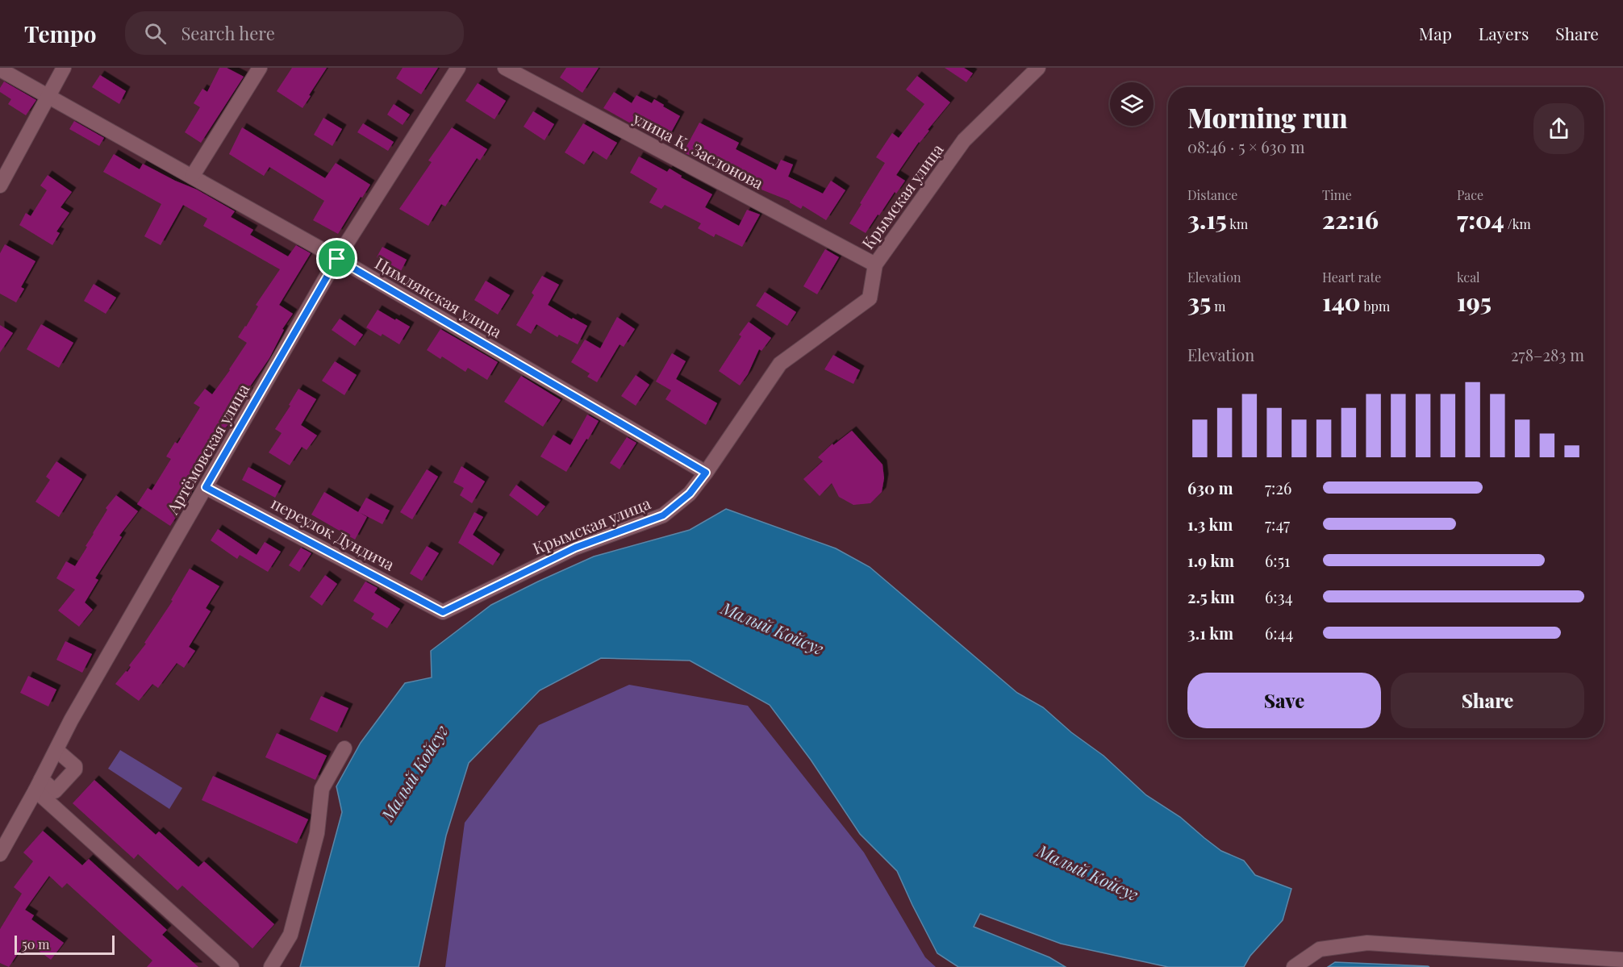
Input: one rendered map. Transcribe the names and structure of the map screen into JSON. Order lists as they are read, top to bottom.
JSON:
{
  "streets": {
    "street": [
      "улица К. Заслонова",
      "Крымская улица",
      "Цимлянская улица",
      "Артёмовская улица",
      "переулок Дундича"
    ]
  },
  "crossings": [
    ["улица К. Заслонова", "Крымская улица"],
    ["Крымская улица", "Цимлянская улица"],
    ["Крымская улица", "переулок Дундича"],
    ["Цимлянская улица", "Артёмовская улица"],
    ["Артёмовская улица", "переулок Дундича"]
  ],
  "water": ["Малый Койсуг"],
  "scale_bar": "50 m",
  "page": {
    "header": "Tempo",
    "search": "Search here",
    "nav": ["Map", "Layers", "Share"],
    "heading": ["Morning run", "08:46 · 5 × 630 m"],
    "stats": [
      ["Distance", "3.15 km"],
      ["Time", "22:16"],
      ["Pace", "7:04 /km"],
      ["Elevation", "35 m"],
      ["Heart rate", "140 bpm"],
      ["kcal", "195"]
    ],
    "chart": ["Elevation", "278–283 m"],
    "list": [
      {
        "name": "630 m",
        "note": "7:26"
      },
      {
        "name": "1.3 km",
        "note": "7:47"
      },
      {
        "name": "1.9 km",
        "note": "6:51"
      },
      {
        "name": "2.5 km",
        "note": "6:34"
      },
      {
        "name": "3.1 km",
        "note": "6:44"
      }
    ],
    "buttons": ["Save", "Share"],
    "scale": "50 m"
  }
}
